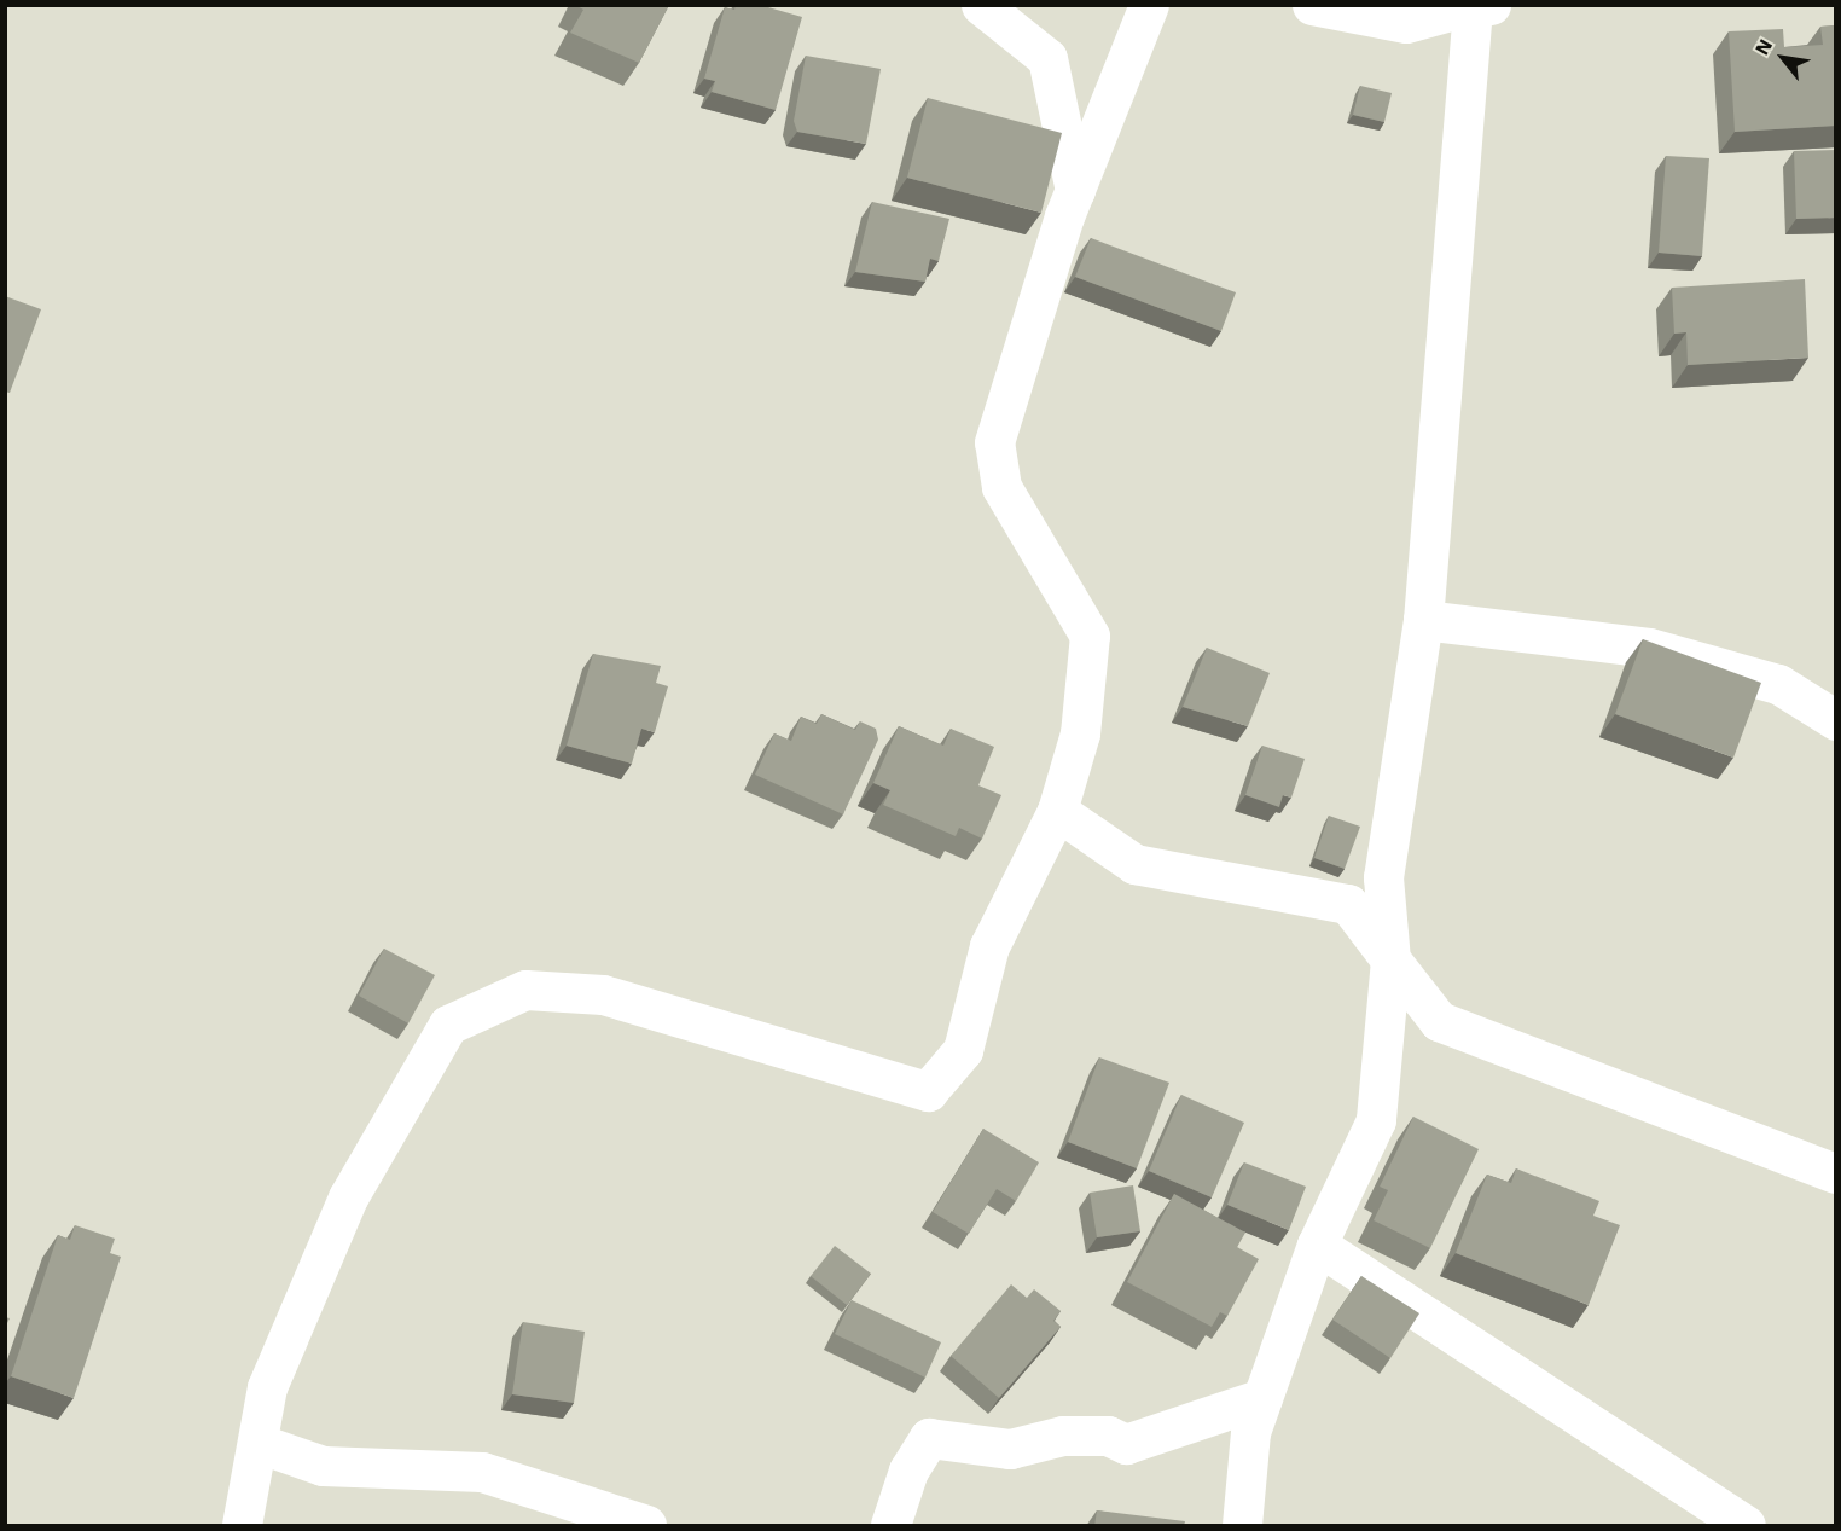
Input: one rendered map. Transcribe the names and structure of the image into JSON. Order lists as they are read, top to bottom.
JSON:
{
  "north": "top left"
}
